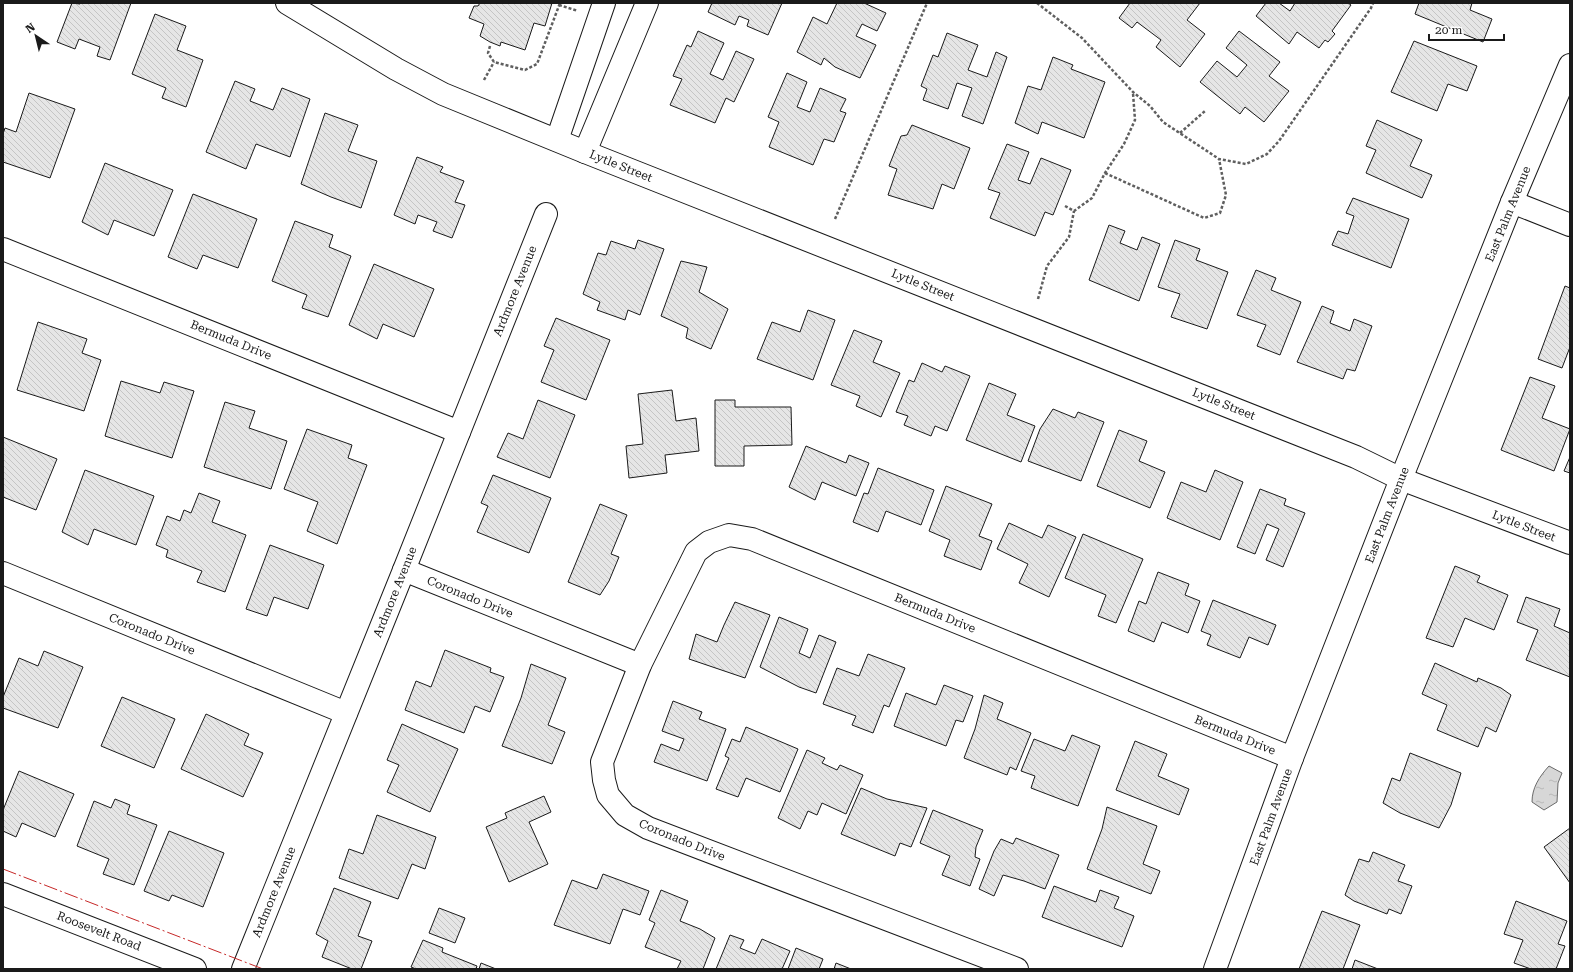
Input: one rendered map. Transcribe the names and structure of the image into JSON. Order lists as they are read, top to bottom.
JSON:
{
  "streets": {
    "street": [
      "Lytle Street",
      "East Palm Avenue",
      "Ardmore Avenue",
      "Bermuda Drive",
      "Coronado Drive",
      "Roosevelt Road"
    ]
  },
  "crossings": [
    ["Lytle Street", "East Palm Avenue"],
    ["East Palm Avenue", "Bermuda Drive"],
    ["Ardmore Avenue", "Bermuda Drive"],
    ["Ardmore Avenue", "Coronado Drive"],
    ["Bermuda Drive", "Coronado Drive"]
  ],
  "scale_bar": "20 m",
  "north": "top left"
}
